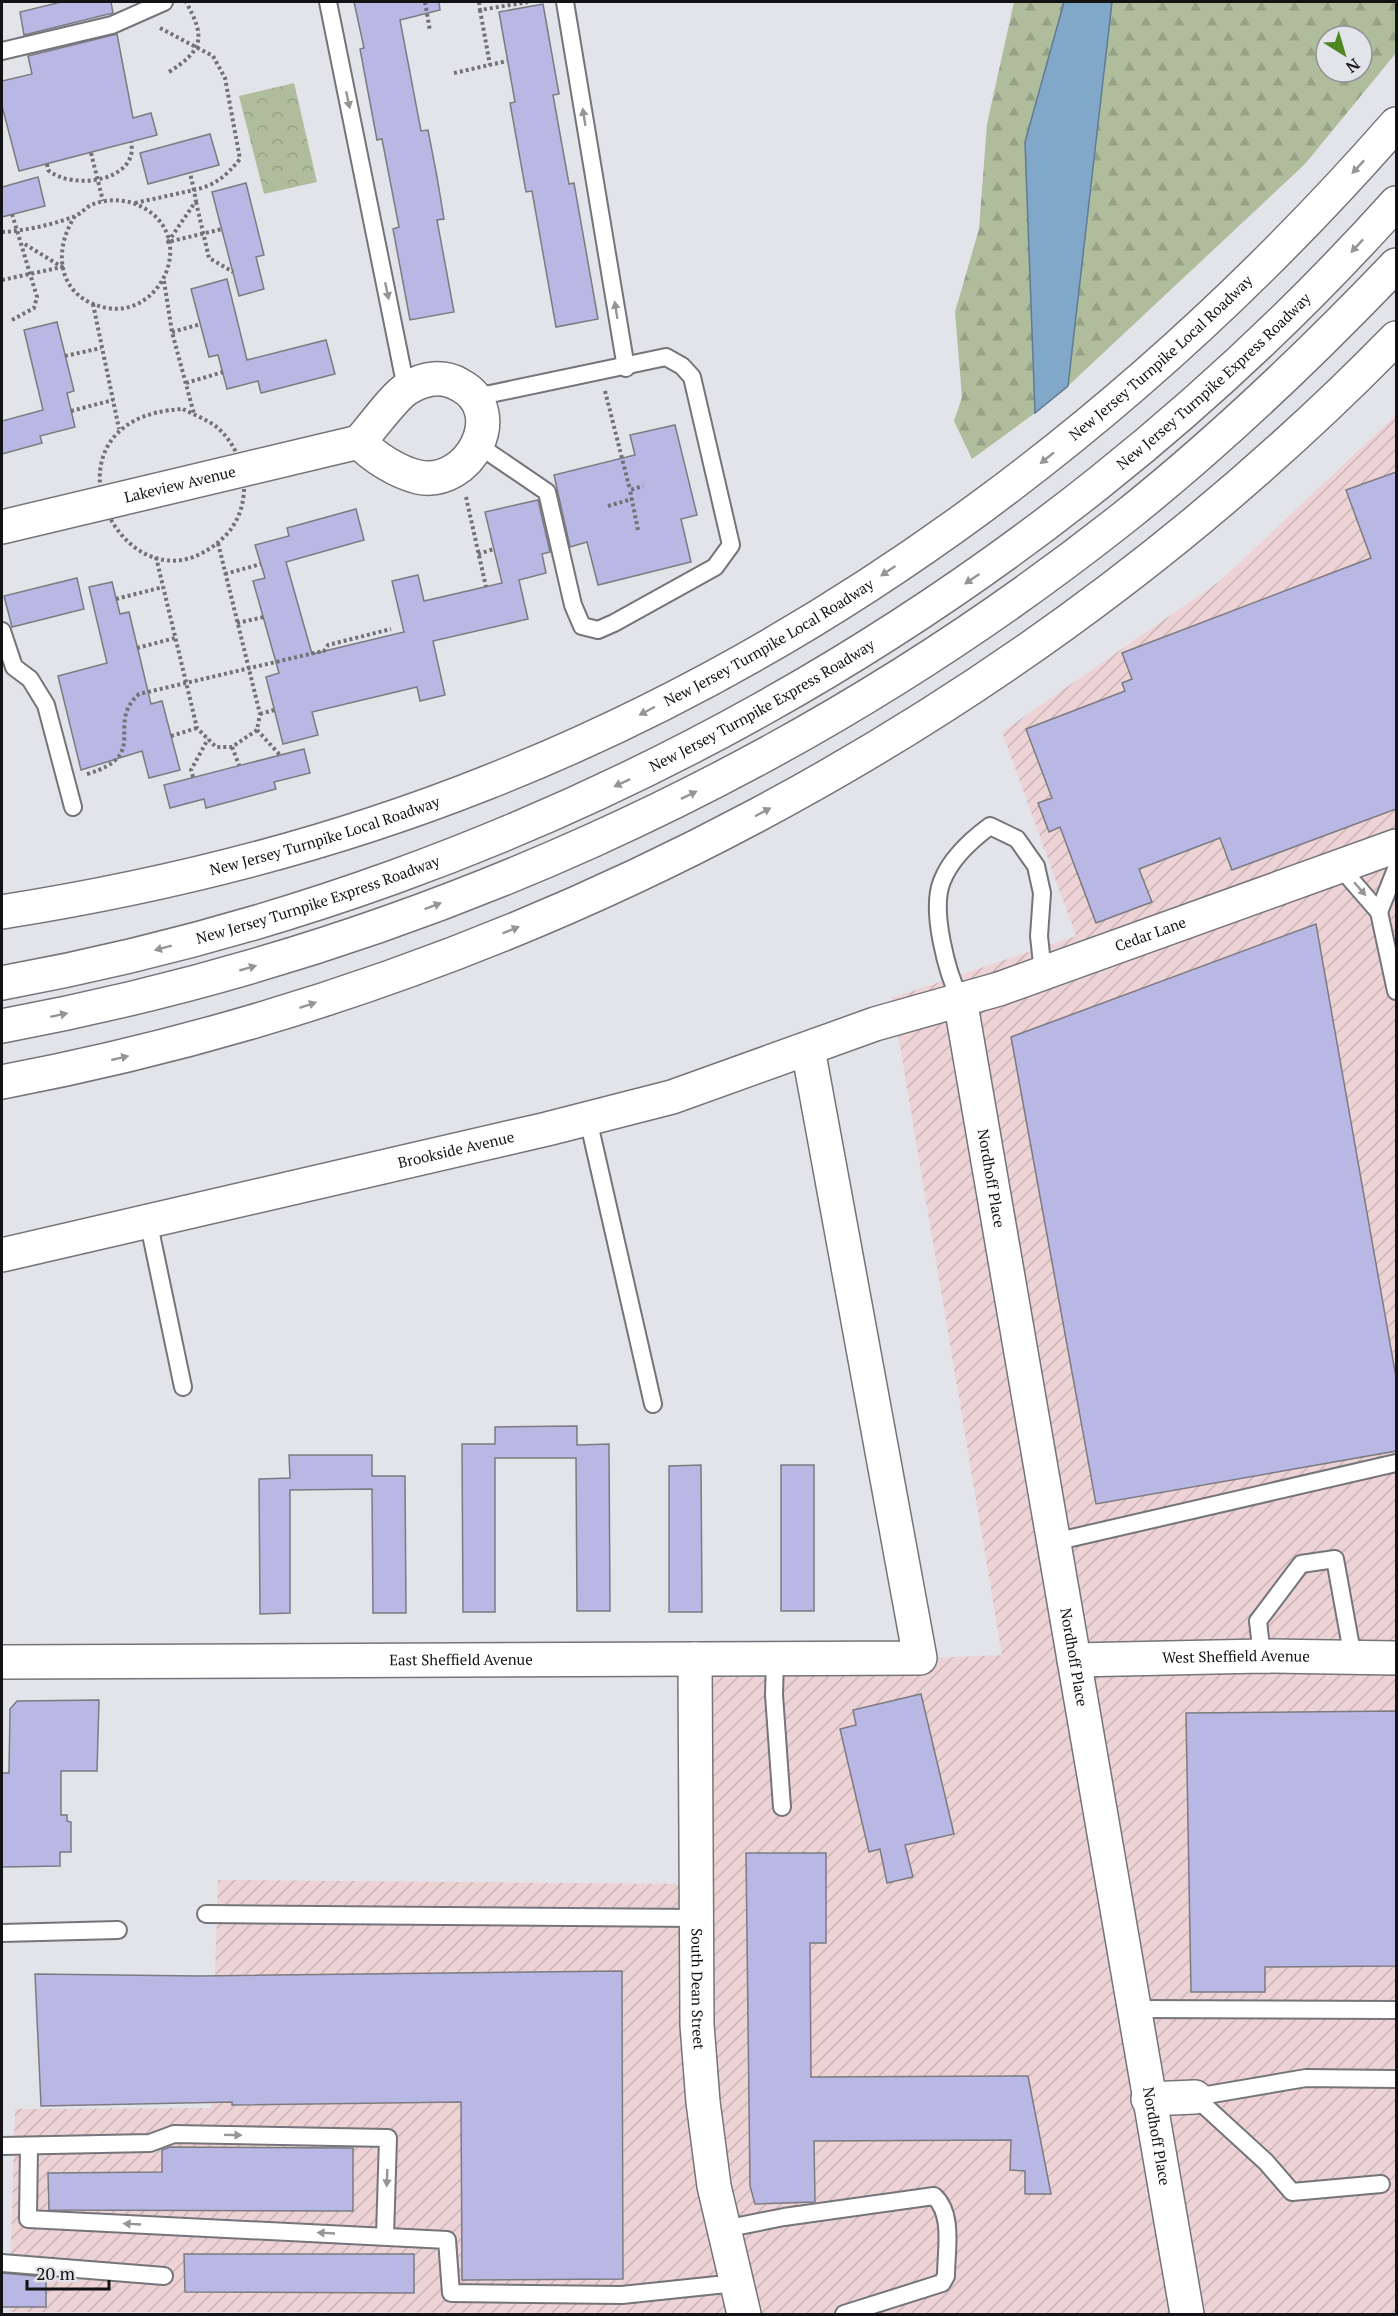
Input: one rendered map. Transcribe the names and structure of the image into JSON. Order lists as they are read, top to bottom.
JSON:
{
  "streets": {
    "main road": [
      "New Jersey Turnpike Local Roadway",
      "New Jersey Turnpike Express Roadway",
      "Lakeview Avenue",
      "Cedar Lane",
      "Brookside Avenue",
      "Nordhoff Place",
      "West Sheffield Avenue",
      "East Sheffield Avenue",
      "South Dean Street"
    ]
  },
  "crossings": [
    ["Cedar Lane", "Brookside Avenue"],
    ["Cedar Lane", "Nordhoff Place"],
    ["Brookside Avenue", "East Sheffield Avenue"],
    ["Nordhoff Place", "West Sheffield Avenue"],
    ["East Sheffield Avenue", "South Dean Street"]
  ],
  "scale_bar": "20 m",
  "north": "bottom right"
}
